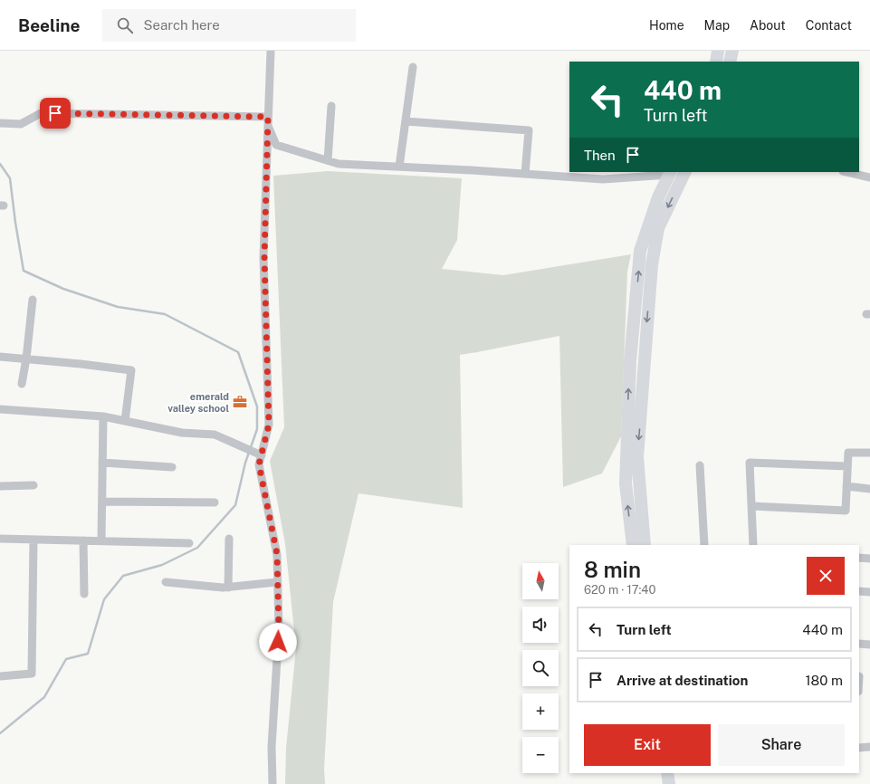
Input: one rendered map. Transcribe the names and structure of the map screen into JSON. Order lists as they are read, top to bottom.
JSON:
{
  "places": {
    "office": ["emerald valley school"]
  },
  "north": "top",
  "page": {
    "header": "Beeline",
    "search": "Search here",
    "nav": [
      "Home",
      "Map",
      "About",
      "Contact"
    ],
    "turn": ["440 m", "Turn left"],
    "then": "Then",
    "heading": ["8 min", "620 m · 17:40"],
    "map_buttons": ["+", "−"],
    "list": [
      {
        "name": "Turn left",
        "value": "440 m"
      },
      {
        "name": "Arrive at destination",
        "value": "180 m"
      }
    ],
    "buttons": ["Exit", "Share"]
  }
}
